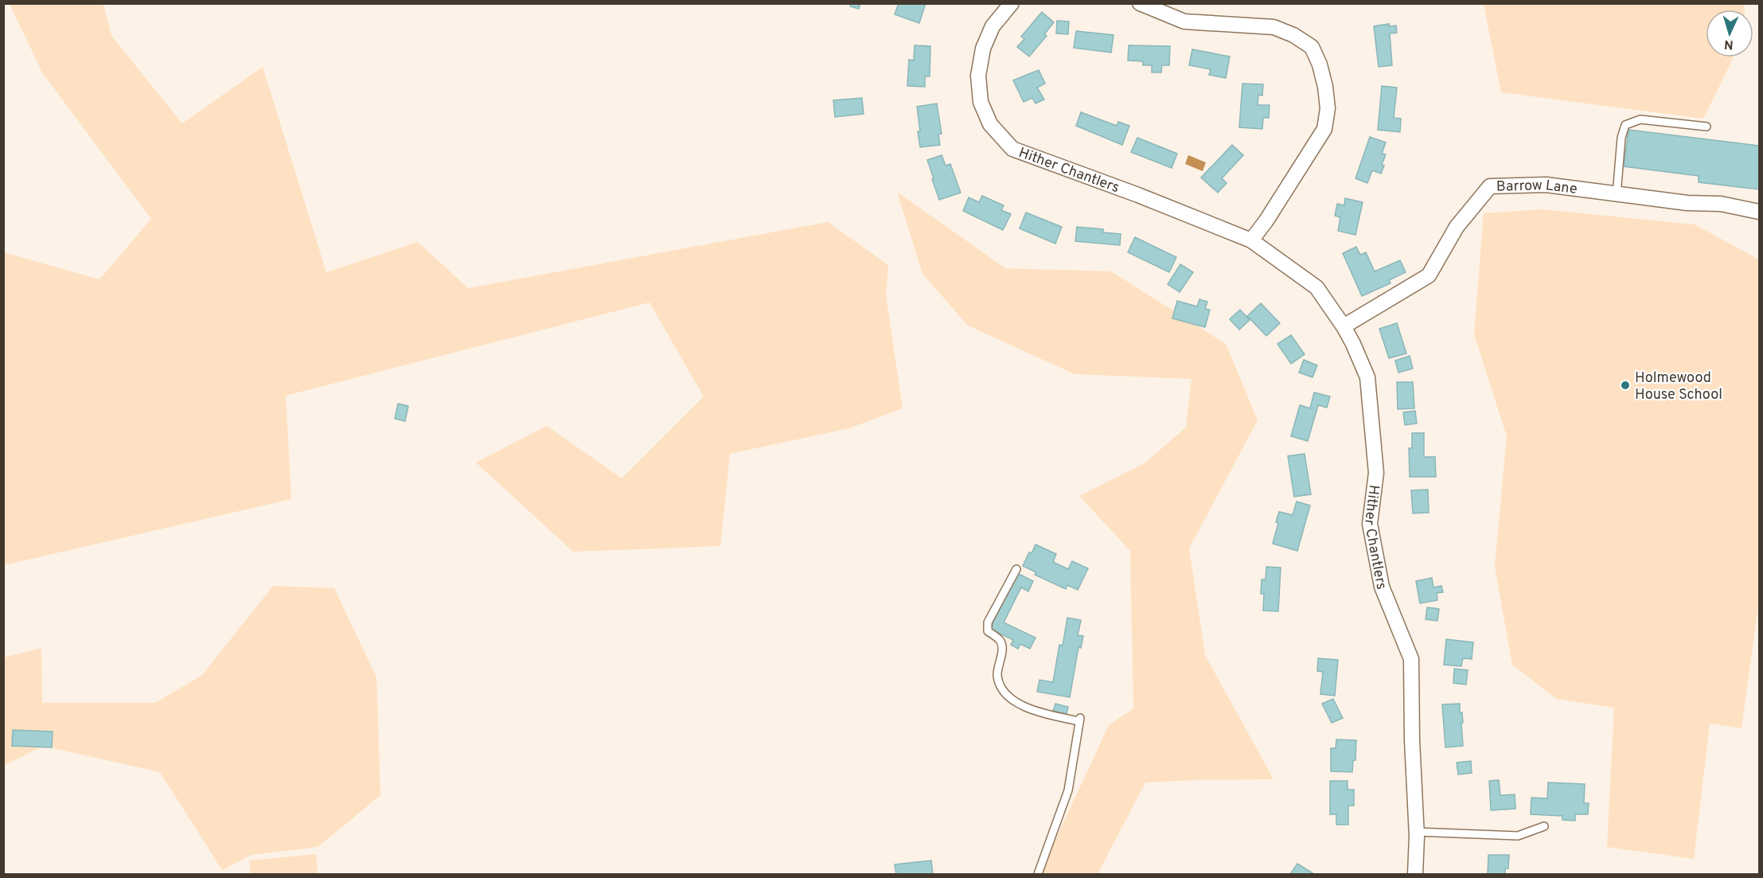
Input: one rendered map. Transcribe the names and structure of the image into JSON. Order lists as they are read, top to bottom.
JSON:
{
  "streets": {
    "street": ["Hither Chantlers", "Barrow Lane"]
  },
  "crossings": [
    ["Hither Chantlers", "Barrow Lane"]
  ],
  "places": ["Holmewood House School"],
  "north": "bottom"
}
